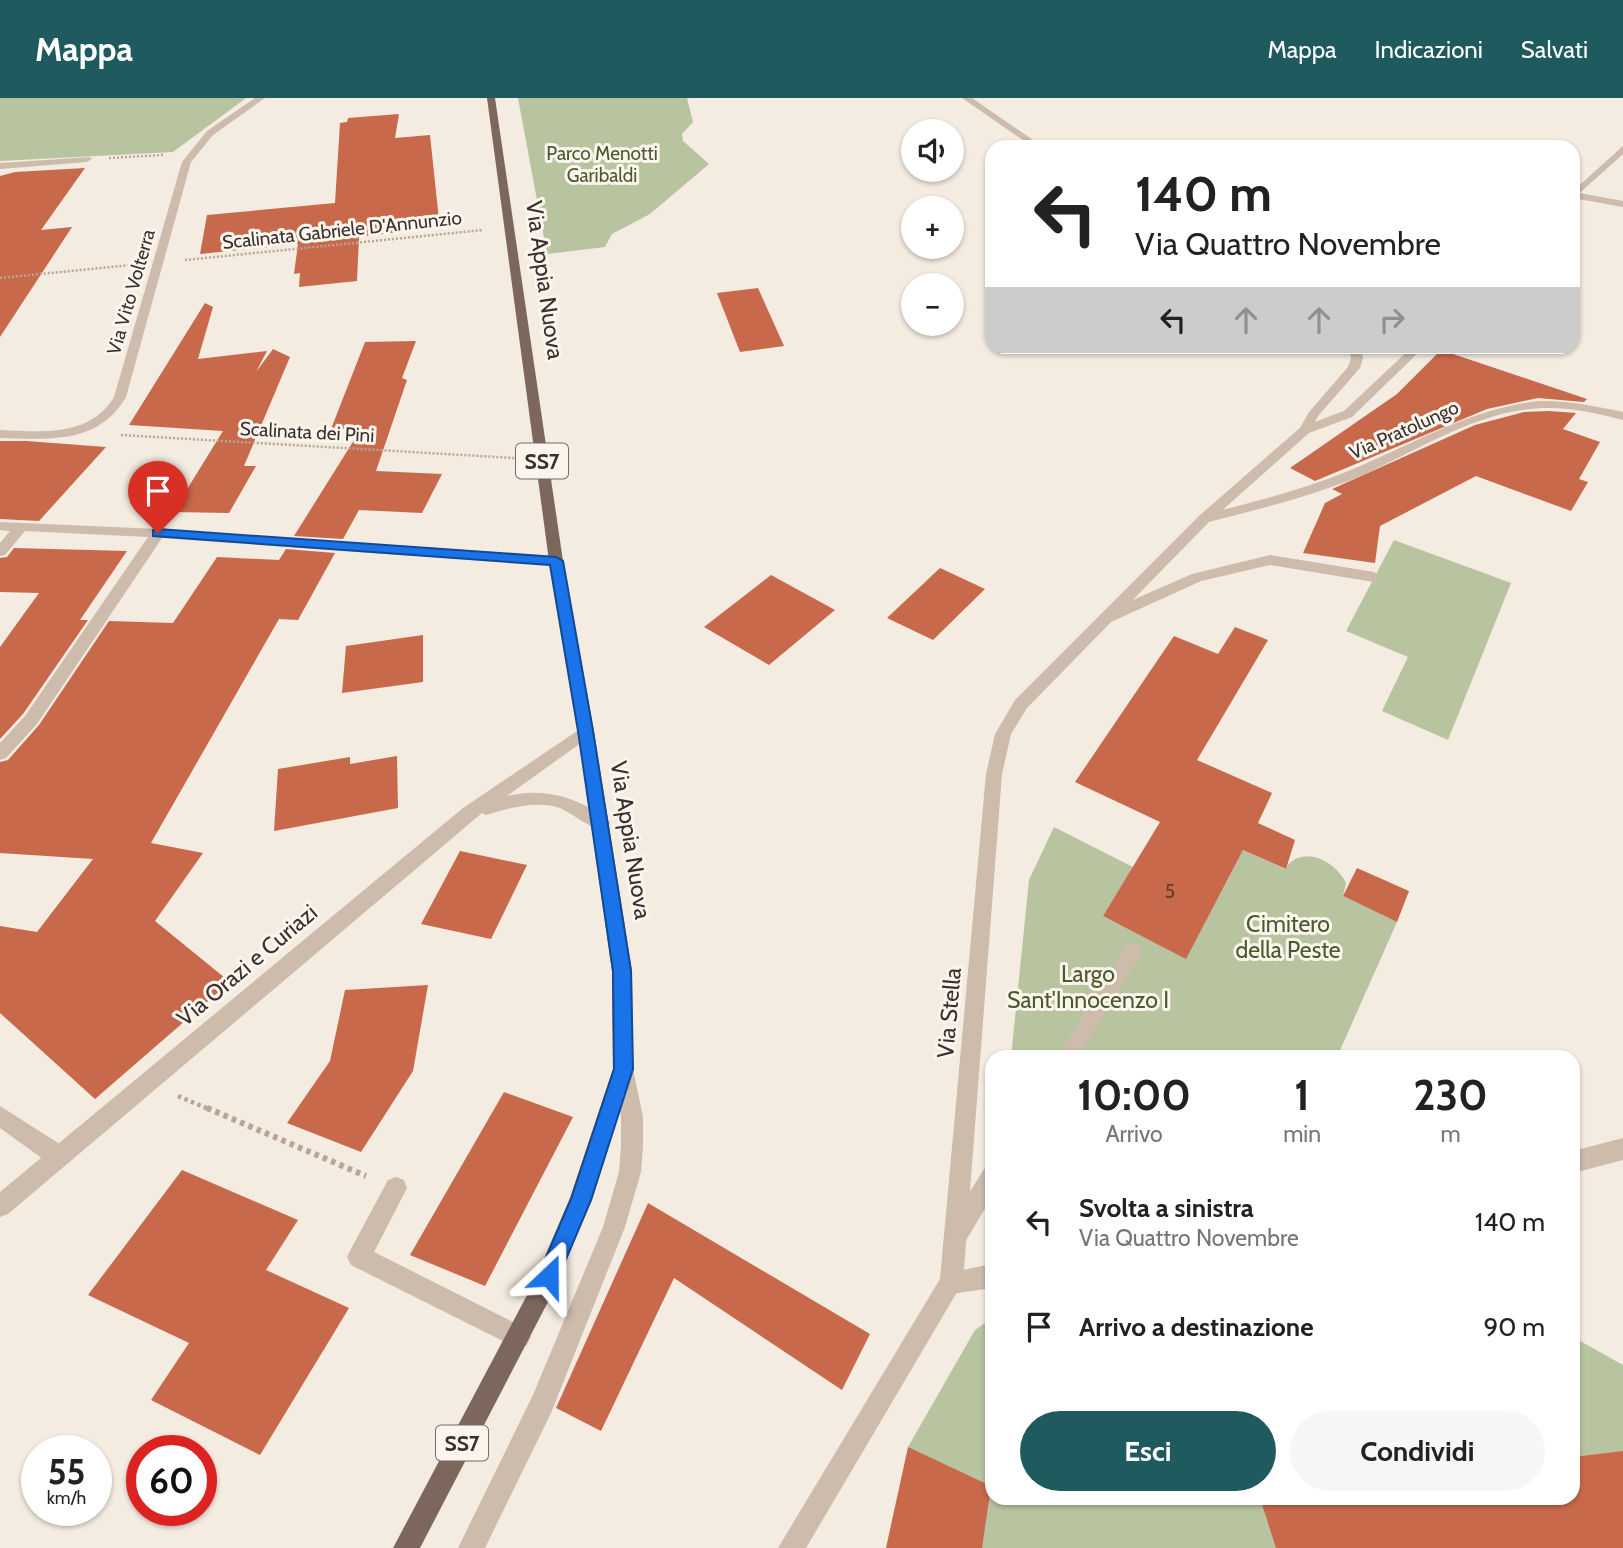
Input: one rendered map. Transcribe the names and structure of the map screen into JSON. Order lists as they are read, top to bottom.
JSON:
{
  "streets": {
    "main road": ["Via Appia Nuova", "SS7"],
    "street": [
      "Via Vito Volterra",
      "Via Pratolungo",
      "Via Orazi e Curiazi",
      "Via Stella"
    ],
    "path": ["Scalinata Gabriele D'Annunzio", "Scalinata dei Pini"]
  },
  "crossings": [
    ["Scalinata Gabriele D'Annunzio", "Via Appia Nuova"],
    ["Via Appia Nuova", "Scalinata dei Pini"],
    ["Via Appia Nuova", "Via Orazi e Curiazi"],
    ["Via Vito Volterra", "Scalinata dei Pini"],
    ["Via Pratolungo", "Via Stella"]
  ],
  "parks": ["Parco Menotti Garibaldi", "Cimitero della Peste", "Largo Sant'Innocenzo I"],
  "house_numbers": ["5"],
  "page": {
    "header": "Mappa",
    "nav": ["Mappa", "Indicazioni", "Salvati"],
    "map_buttons": ["+", "−"],
    "turn": ["140 m", "Via Quattro Novembre"],
    "eta": [
      "10:00",
      "Arrivo",
      "1",
      "min",
      "230",
      "m"
    ],
    "list": [
      {
        "name": "Svolta a sinistra",
        "note": "Via Quattro Novembre",
        "value": "140 m"
      },
      {
        "name": "Arrivo a destinazione",
        "value": "90 m"
      }
    ],
    "buttons": ["Esci", "Condividi"],
    "speed": "55 km/h",
    "limit": "60"
  }
}
